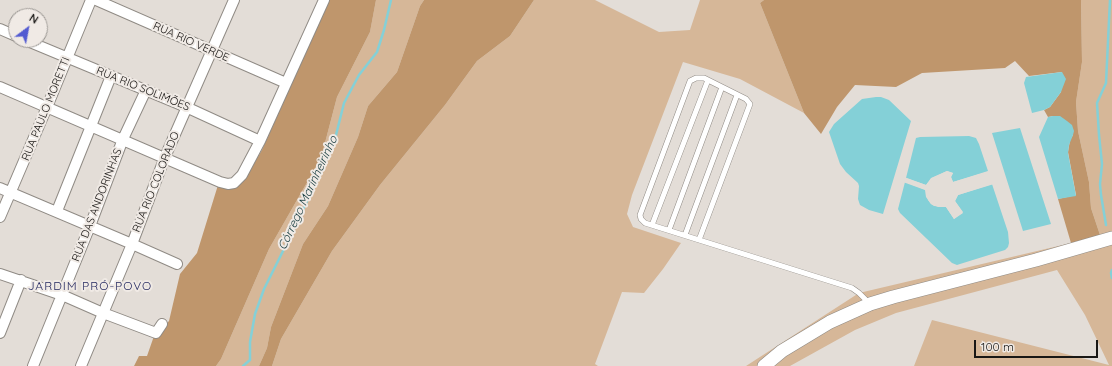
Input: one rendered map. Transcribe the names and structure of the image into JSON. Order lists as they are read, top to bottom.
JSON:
{
  "streets": {
    "street": [
      "RUA RIO VERDE",
      "RUA RIO SOLIMÕES",
      "RUA PAULO MORETTI",
      "RUA RIO COLORADO",
      "RUA DAS ANDORINHAS"
    ]
  },
  "crossings": [
    ["RUA RIO VERDE", "RUA RIO COLORADO"],
    ["RUA RIO SOLIMÕES", "RUA PAULO MORETTI"],
    ["RUA RIO SOLIMÕES", "RUA RIO COLORADO"],
    ["RUA RIO SOLIMÕES", "RUA DAS ANDORINHAS"]
  ],
  "districts": ["JARDIM PRÓ-POVO"],
  "water": ["Córrego Marinheirinho"],
  "scale_bar": "100 m",
  "north": "top right"
}
